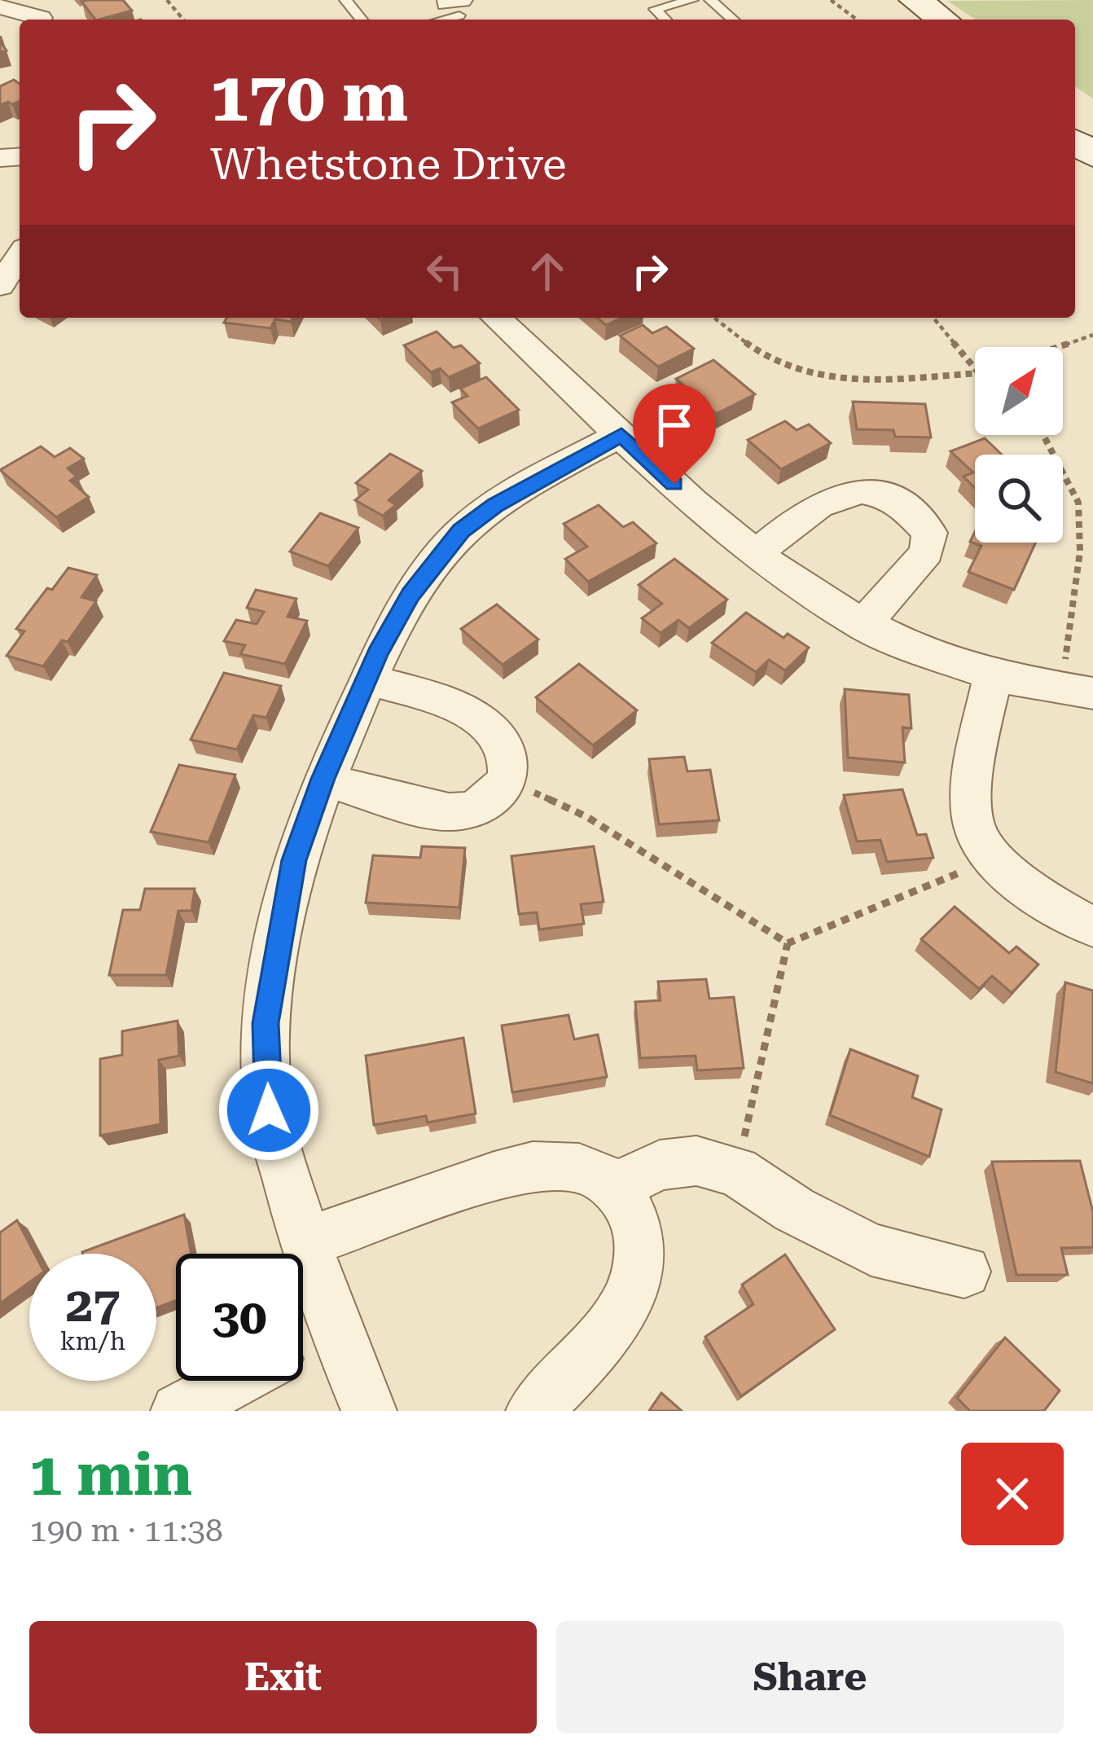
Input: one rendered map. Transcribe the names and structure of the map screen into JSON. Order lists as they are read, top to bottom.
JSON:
{
  "north": "top right",
  "page": {
    "turn": ["170 m", "Whetstone Drive"],
    "speed": "27 km/h",
    "limit": "30",
    "heading": ["1 min", "190 m · 11:38"],
    "buttons": ["Exit", "Share"]
  }
}
